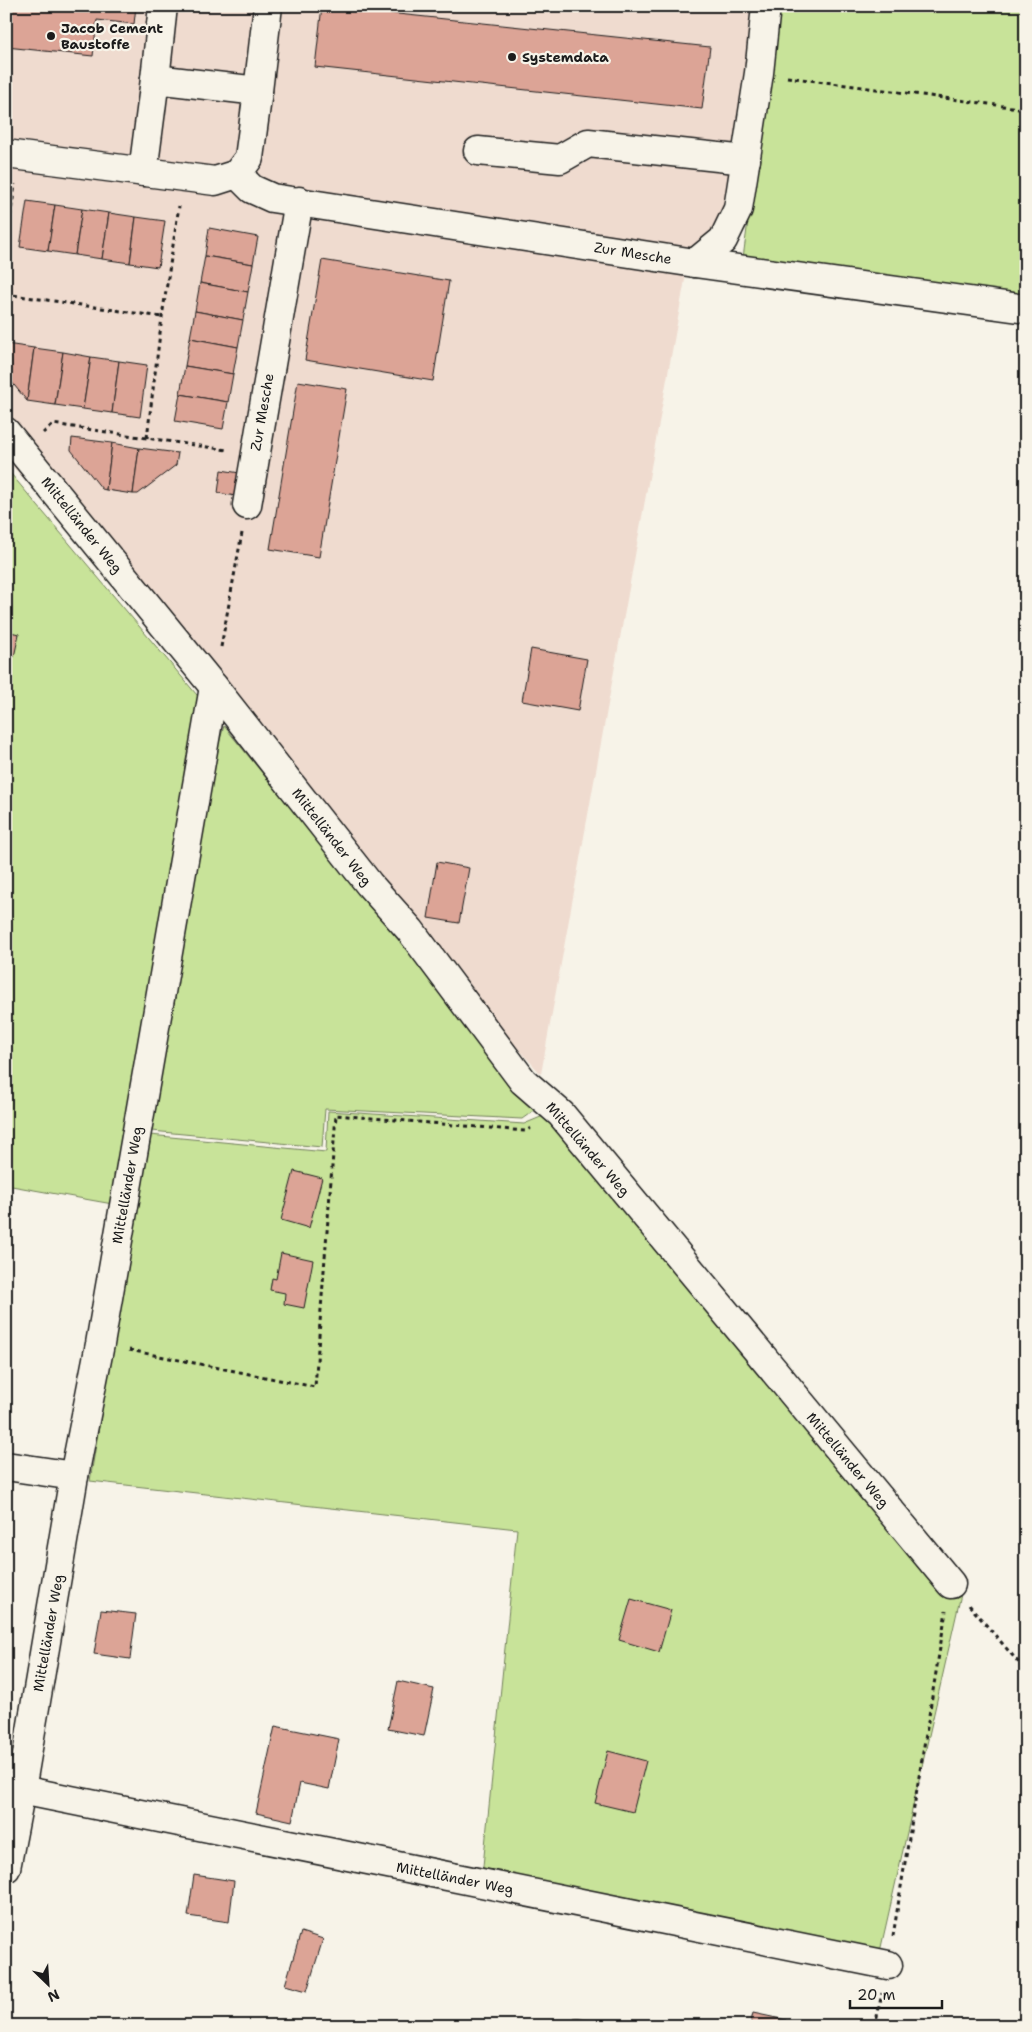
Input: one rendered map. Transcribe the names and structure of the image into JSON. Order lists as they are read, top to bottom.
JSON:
{
  "streets": {
    "street": ["Zur Mesche", "Mittelländer Weg"]
  },
  "places": ["Jacob Cement Baustoffe", "Systemdata"],
  "scale_bar": "20 m",
  "north": "bottom right"
}
